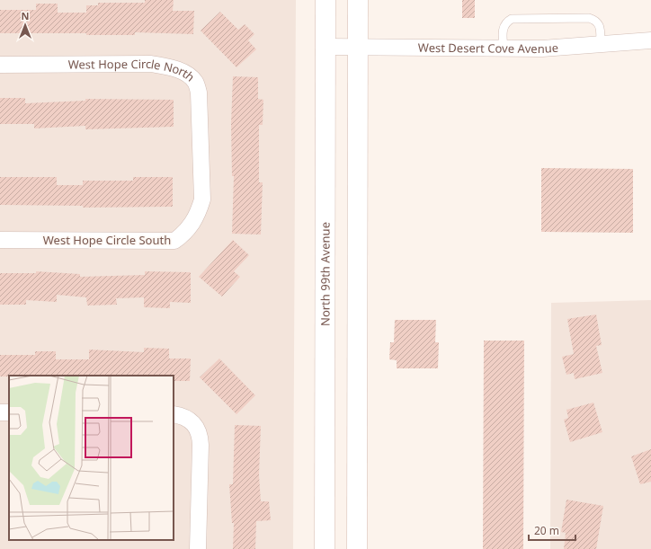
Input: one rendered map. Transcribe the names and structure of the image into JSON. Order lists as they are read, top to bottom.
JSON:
{
  "streets": {
    "main road": ["North 99th Avenue"],
    "street": ["West Desert Cove Avenue", "West Hope Circle North", "West Hope Circle South"]
  },
  "crossings": [
    ["West Desert Cove Avenue", "North 99th Avenue"],
    ["West Hope Circle North", "West Hope Circle South"]
  ],
  "scale_bar": "20 m",
  "north": "top"
}
